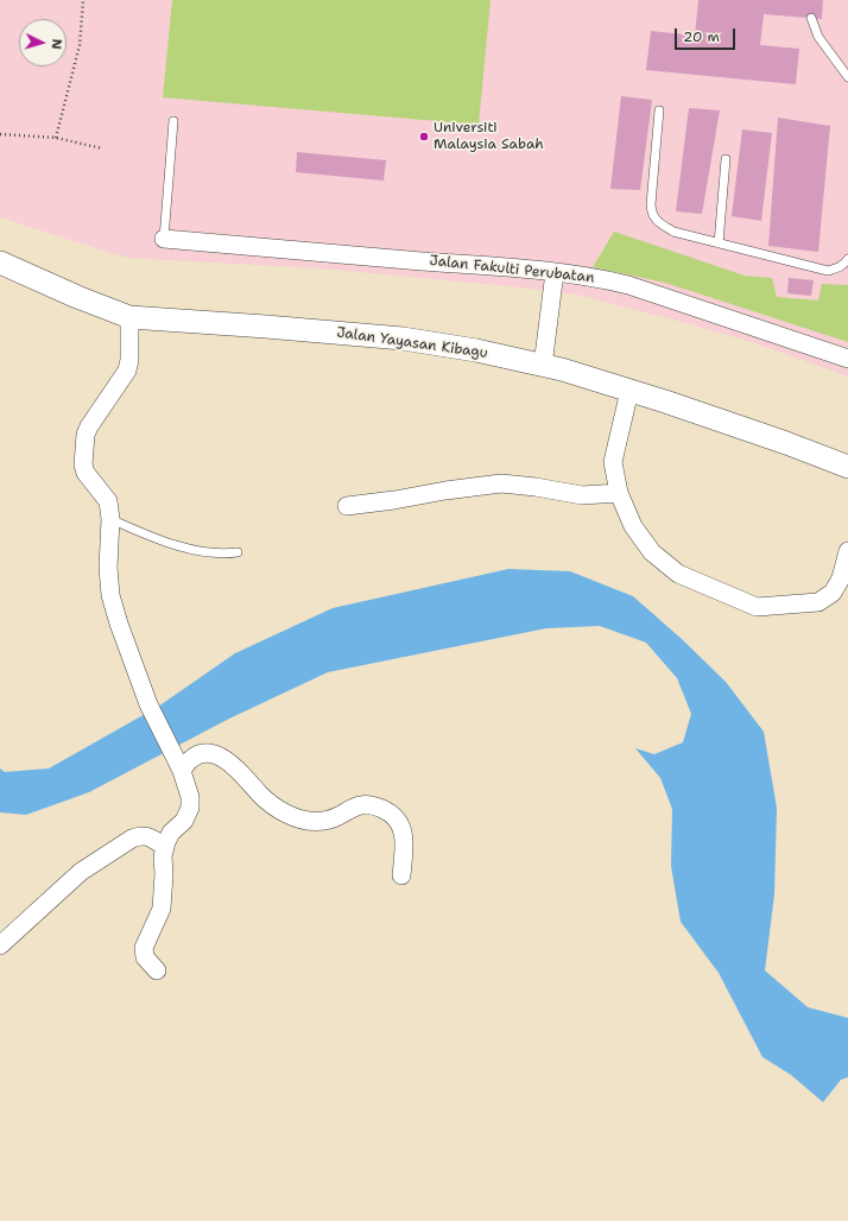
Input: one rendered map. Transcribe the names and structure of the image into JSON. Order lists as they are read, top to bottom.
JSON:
{
  "streets": {
    "street": ["Jalan Fakulti Perubatan", "Jalan Yayasan Kibagu"]
  },
  "places": ["Universiti Malaysia Sabah"],
  "scale_bar": "20 m",
  "north": "right"
}
